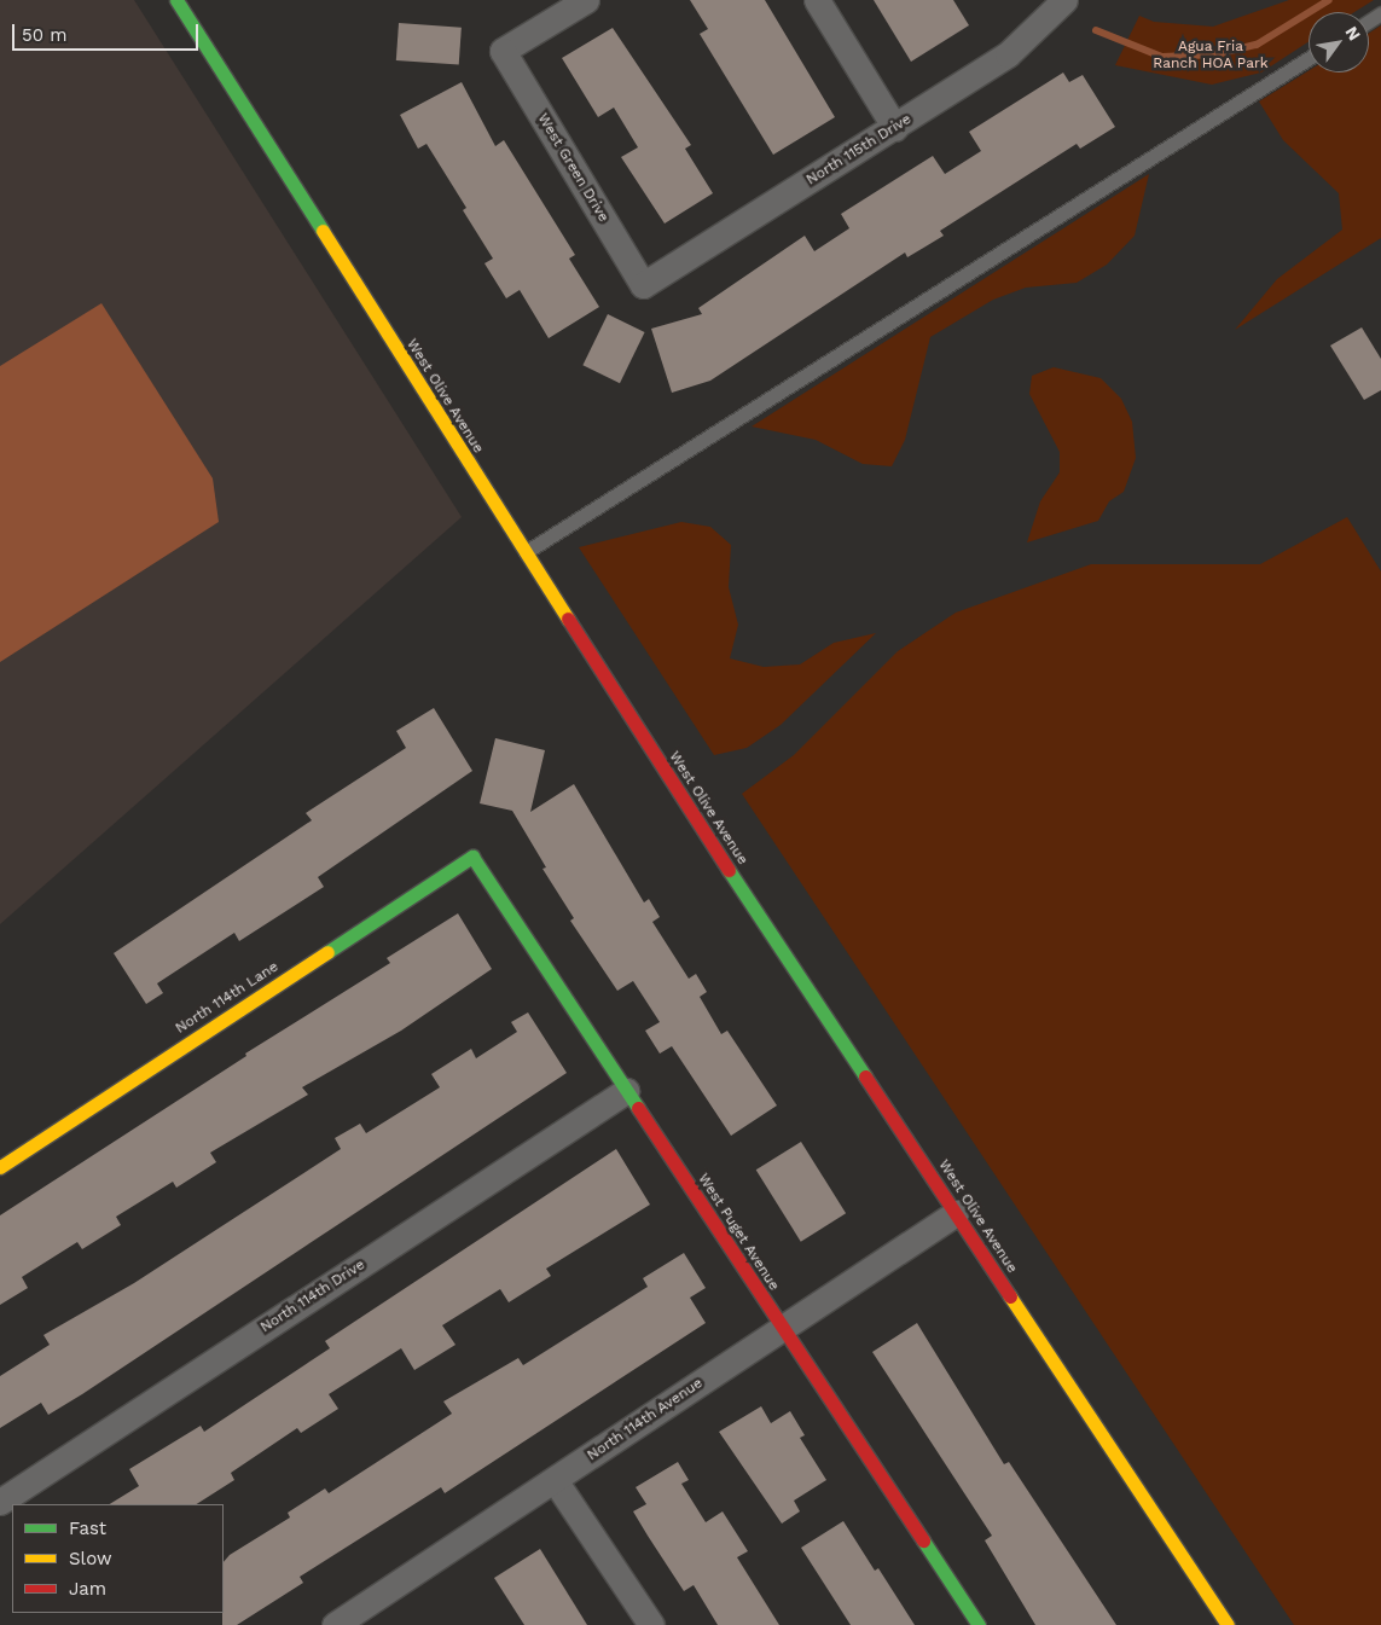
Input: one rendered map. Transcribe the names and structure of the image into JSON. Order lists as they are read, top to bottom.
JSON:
{
  "streets": {
    "main road": ["West Olive Avenue", "North 114th Lane", "West Puget Avenue"],
    "street": [
      "North 115th Drive",
      "West Green Drive",
      "North 114th Drive",
      "North 114th Avenue"
    ]
  },
  "crossings": [
    ["North 115th Drive", "West Green Drive"],
    ["West Olive Avenue", "North 114th Avenue"],
    ["North 114th Lane", "West Puget Avenue"],
    ["West Puget Avenue", "North 114th Drive"],
    ["West Puget Avenue", "North 114th Avenue"]
  ],
  "parks": ["Agua Fria Ranch HOA Park"],
  "legend": ["Fast", "Slow", "Jam"],
  "scale_bar": "50 m",
  "north": "top right"
}
